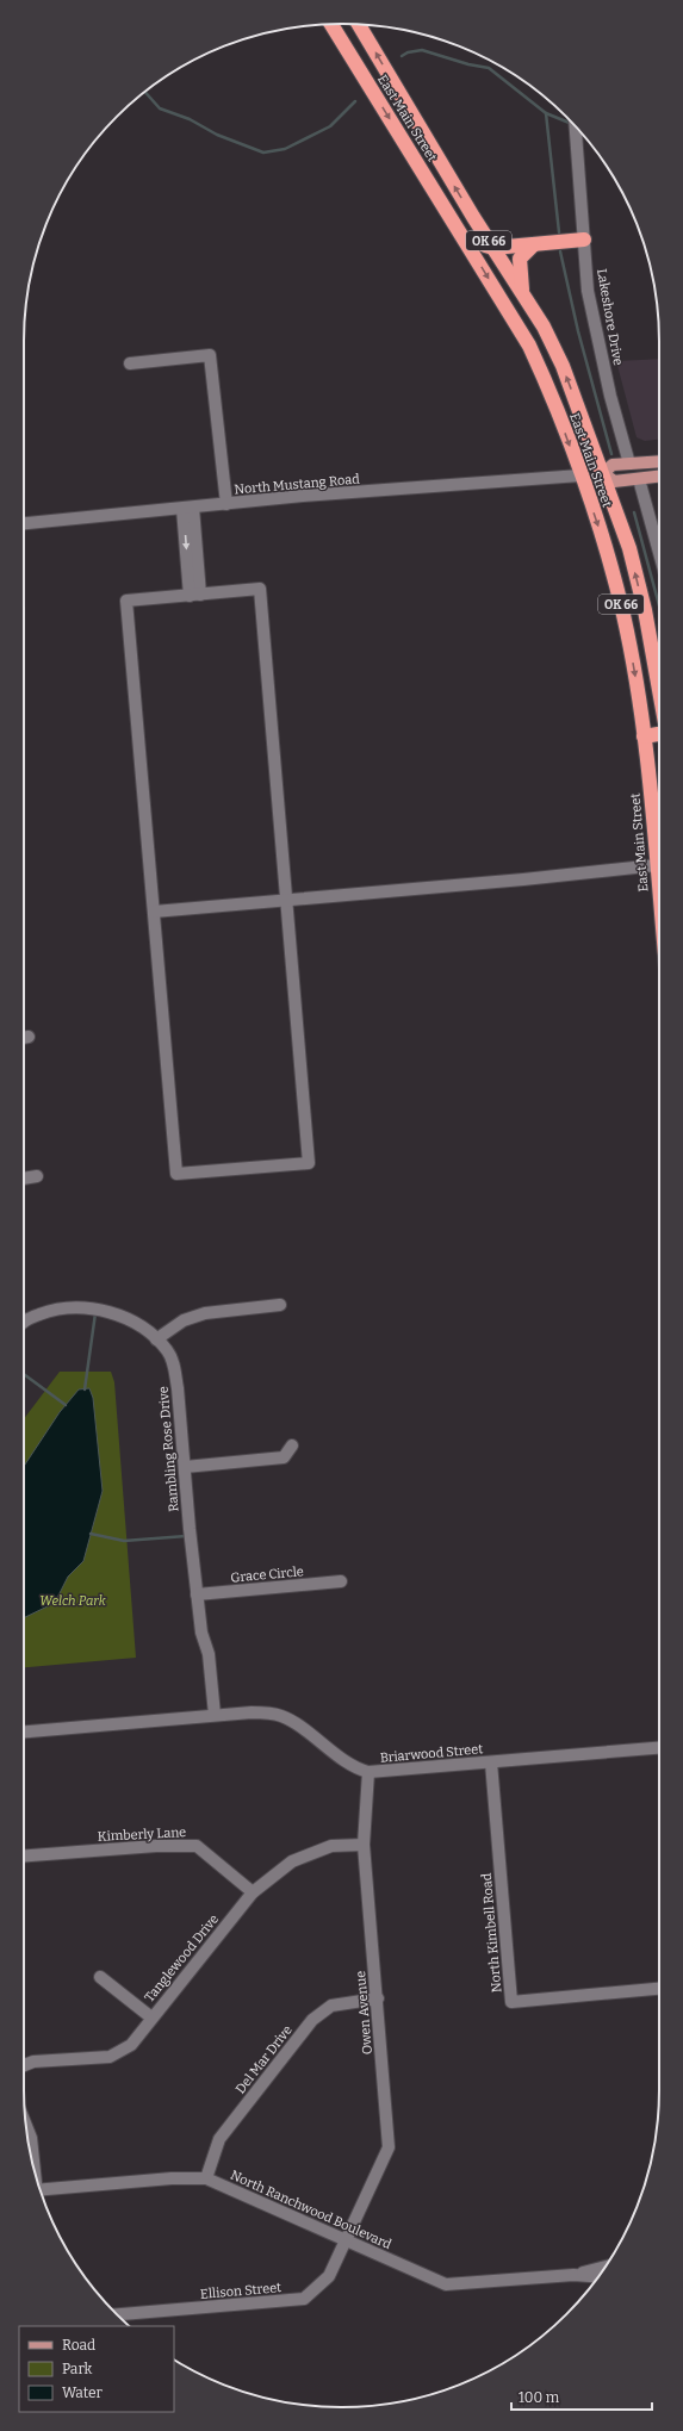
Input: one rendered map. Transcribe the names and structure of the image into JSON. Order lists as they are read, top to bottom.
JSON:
{
  "streets": {
    "highway": ["East Main Street", "OK 66"],
    "street": [
      "Lakeshore Drive",
      "North Mustang Road",
      "Rambling Rose Drive",
      "Grace Circle",
      "Briarwood Street",
      "Kimberly Lane",
      "North Kimbell Road",
      "Tanglewood Drive",
      "Owen Avenue",
      "Del Mar Drive",
      "North Ranchwood Boulevard",
      "Ellison Street"
    ]
  },
  "crossings": [
    ["East Main Street", "North Mustang Road"],
    ["Rambling Rose Drive", "Grace Circle"],
    ["Rambling Rose Drive", "Briarwood Street"],
    ["Briarwood Street", "North Kimbell Road"],
    ["Briarwood Street", "Owen Avenue"],
    ["Kimberly Lane", "Tanglewood Drive"],
    ["Tanglewood Drive", "Owen Avenue"],
    ["Owen Avenue", "Del Mar Drive"],
    ["Owen Avenue", "North Ranchwood Boulevard"],
    ["Owen Avenue", "Ellison Street"],
    ["Del Mar Drive", "North Ranchwood Boulevard"],
    ["North Ranchwood Boulevard", "Ellison Street"]
  ],
  "parks": ["Welch Park"],
  "legend": ["Road", "Park", "Water"],
  "scale_bar": "100 m"
}
